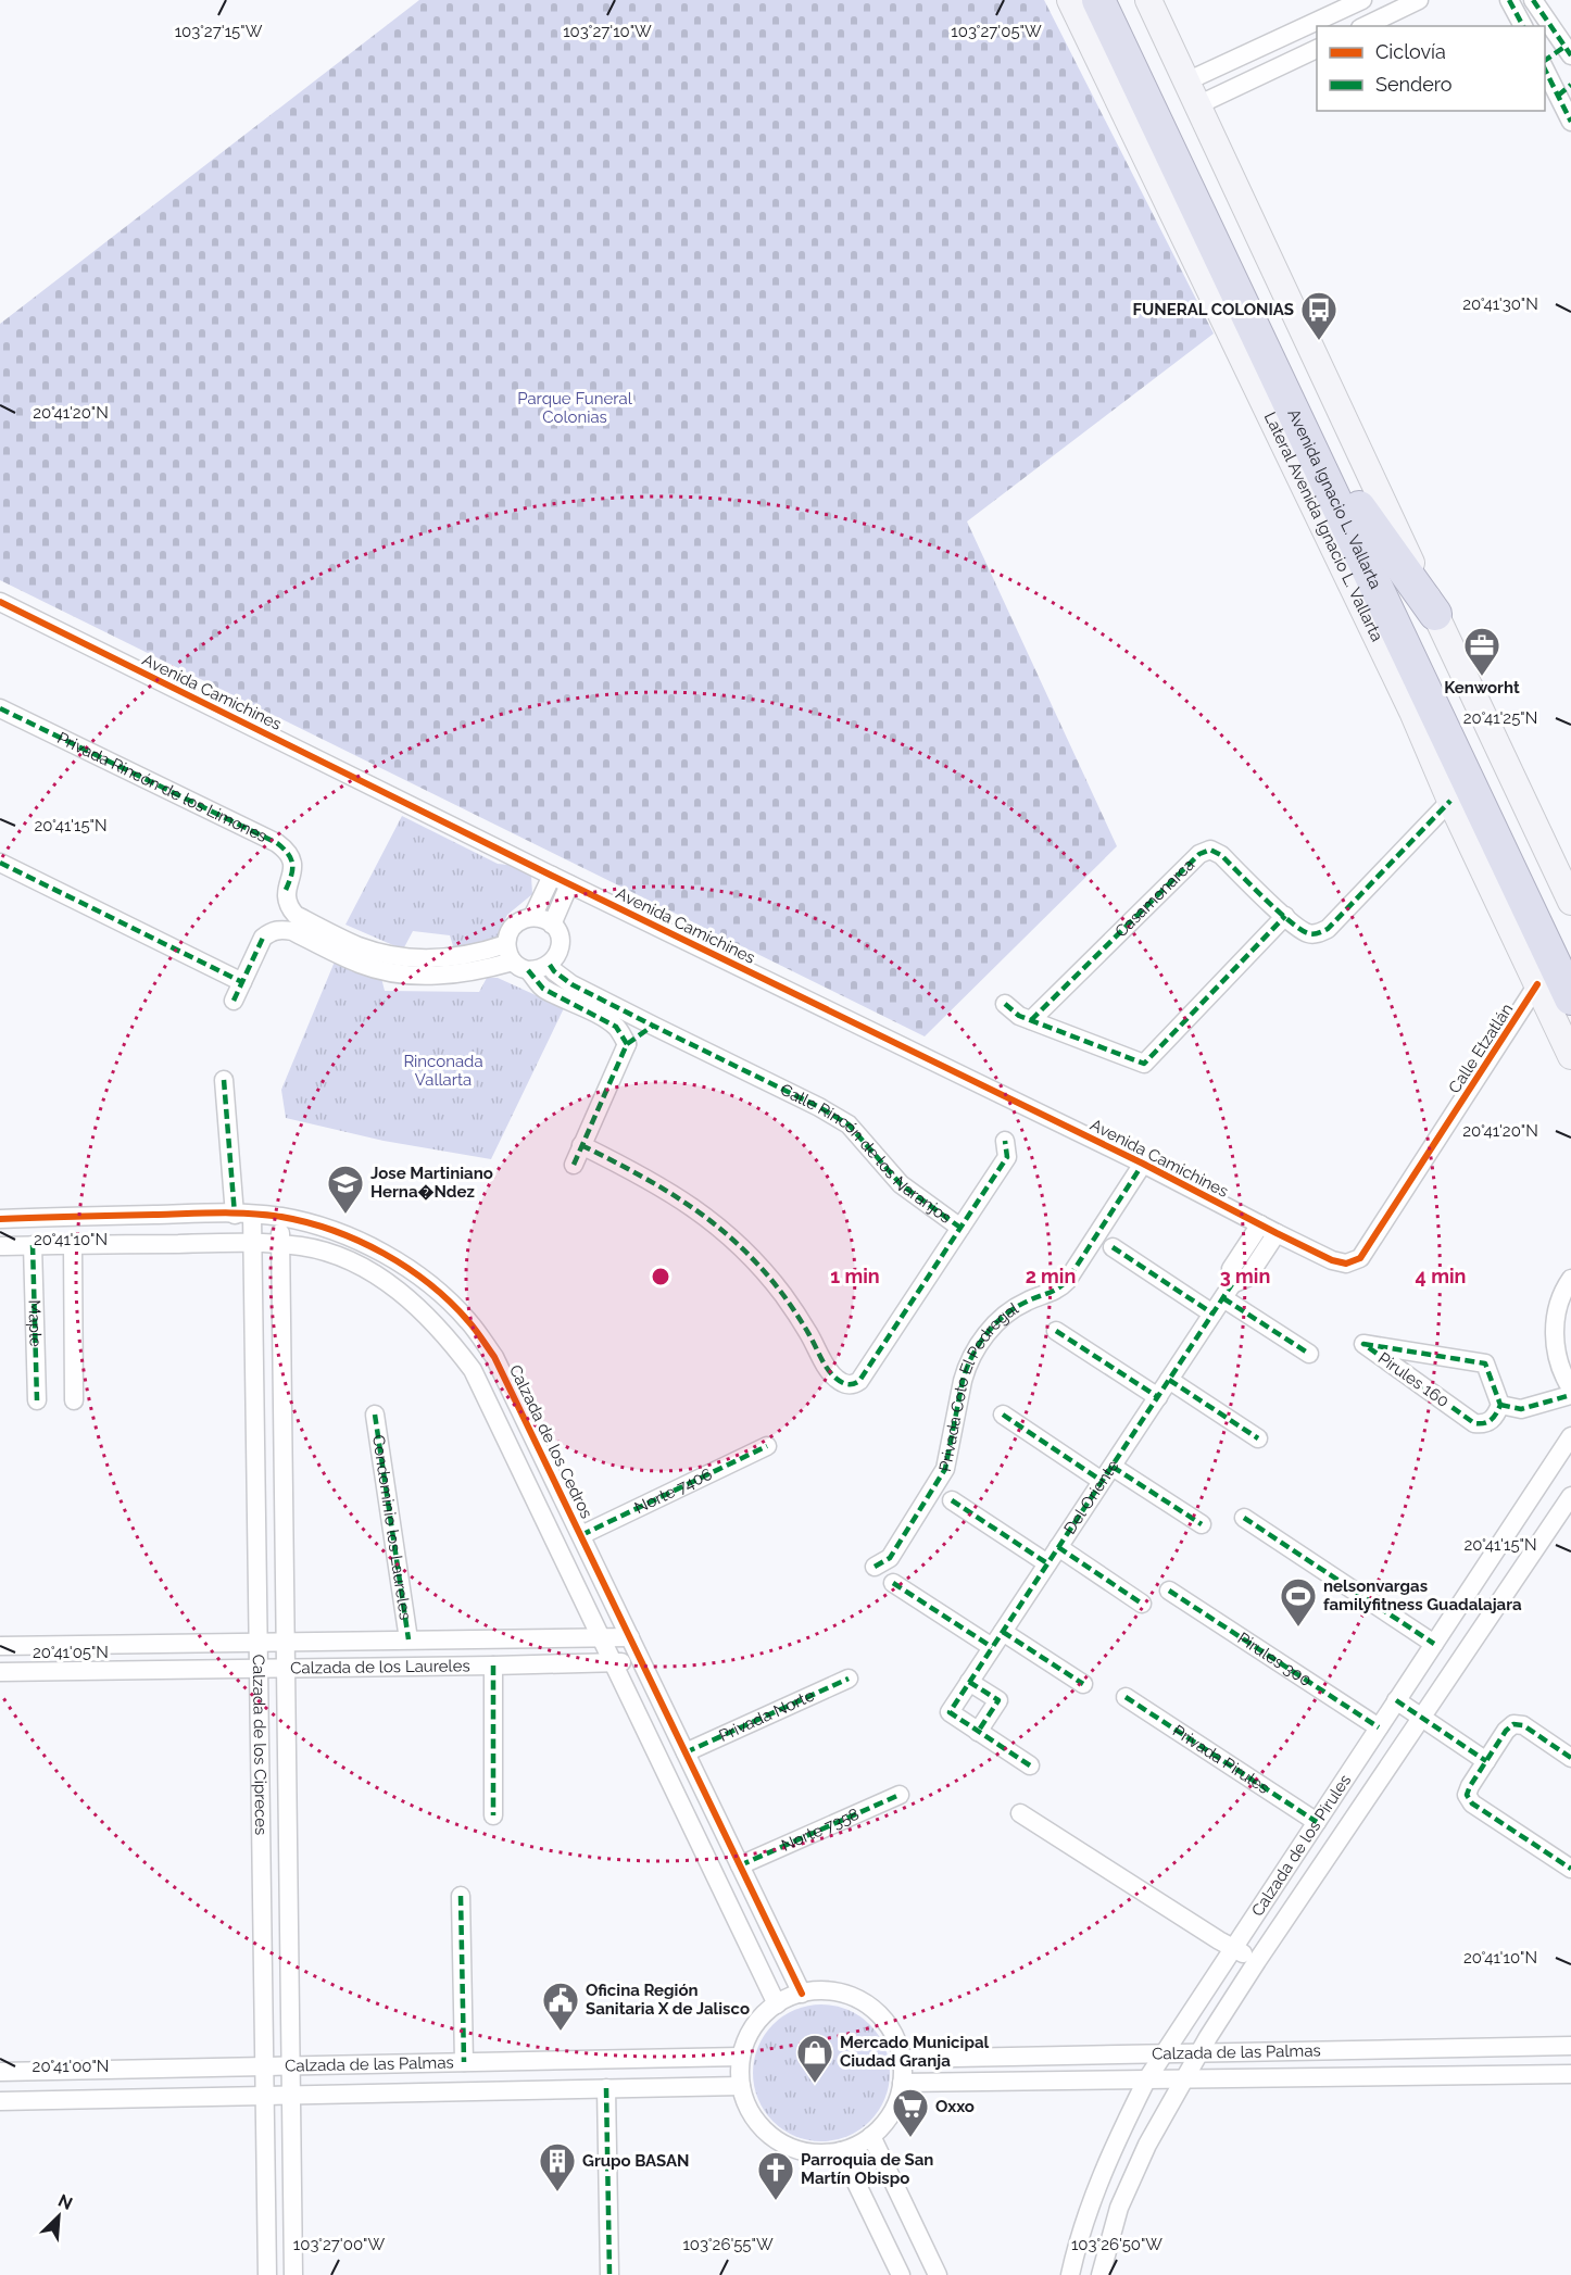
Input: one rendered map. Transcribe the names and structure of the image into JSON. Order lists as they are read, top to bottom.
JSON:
{
  "streets": {
    "highway": ["Avenida Ignacio L. Vallarta"],
    "street": [
      "Lateral Avenida Ignacio L. Vallarta",
      "Avenida Camichines",
      "Privada Rincón de los Limones",
      "Casamonarca",
      "Calle Etzatlán",
      "Calle Rincón de los Naranjos",
      "Maple",
      "Pirules 160",
      "Privada Coto El Pedregal",
      "Calzada de los Cedros",
      "Norte 7406",
      "Del Oriente",
      "Condominio los Laureles",
      "Pirules 300",
      "Calzada de los Laureles",
      "Privada Norte",
      "Calzada de los Cipreces",
      "Privada Pirules",
      "Norte 7358",
      "Calzada de los Pirules",
      "Calzada de las Palmas"
    ]
  },
  "crossings": [
    ["Lateral Avenida Ignacio L. Vallarta", "Casamonarca"],
    ["Lateral Avenida Ignacio L. Vallarta", "Calle Etzatlán"],
    ["Avenida Camichines", "Calle Etzatlán"],
    ["Avenida Camichines", "Privada Coto El Pedregal"],
    ["Avenida Camichines", "Del Oriente"],
    ["Calzada de los Cedros", "Norte 7406"],
    ["Calzada de los Cedros", "Calzada de los Laureles"],
    ["Calzada de los Cedros", "Privada Norte"],
    ["Calzada de los Cedros", "Calzada de los Cipreces"],
    ["Calzada de los Cedros", "Norte 7358"],
    ["Calzada de los Cedros", "Calzada de las Palmas"],
    ["Condominio los Laureles", "Calzada de los Laureles"],
    ["Pirules 300", "Calzada de los Pirules"],
    ["Calzada de los Laureles", "Calzada de los Cipreces"],
    ["Calzada de los Cipreces", "Calzada de las Palmas"],
    ["Privada Pirules", "Calzada de los Pirules"],
    ["Calzada de los Pirules", "Calzada de las Palmas"]
  ],
  "parks": ["Parque Funeral Colonias", "Rinconada Vallarta"],
  "places": {
    "bus stop": ["FUNERAL COLONIAS"],
    "office": ["Kenworht"],
    "school or university": ["Jose Martiniano Herna�Ndez"],
    "sports": ["nelsonvargas familyfitness Guadalajara"],
    "public building": ["Oficina Región Sanitaria X de Jalisco"],
    "shop": ["Mercado Municipal Ciudad Granja"],
    "supermarket": ["Oxxo"],
    "building": ["Grupo BASAN"],
    "church": ["Parroquia de San Martín Obispo"]
  },
  "legend": ["Ciclovía", "Sendero"],
  "north": "top right",
  "coordinates": [
    "103°27'15\"W",
    "103°27'10\"W",
    "103°27'05\"W",
    "20°41'30\"N",
    "20°41'20\"N",
    "20°41'25\"N",
    "20°41'15\"N",
    "20°41'10\"N",
    "20°41'05\"N",
    "20°41'00\"N",
    "103°27'00\"W",
    "103°26'55\"W",
    "103°26'50\"W"
  ],
  "rings": [
    "1 min",
    "2 min",
    "3 min",
    "4 min"
  ]
}
